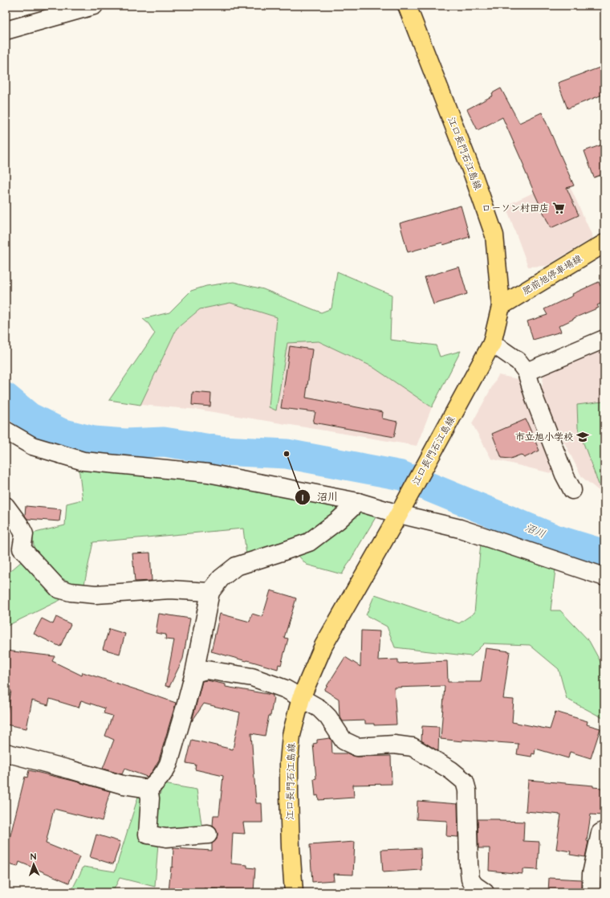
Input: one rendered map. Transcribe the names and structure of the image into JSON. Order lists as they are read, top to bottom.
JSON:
{
  "streets": {
    "main road": ["江口長門石江島線", "肥前旭停車場線"]
  },
  "crossings": [
    ["江口長門石江島線", "肥前旭停車場線"]
  ],
  "water": ["沼川"],
  "places": {
    "supermarket": ["ローソン村田店"],
    "school or university": ["市立旭小学校"],
    "other": ["沼川"]
  },
  "north": "top"
}
